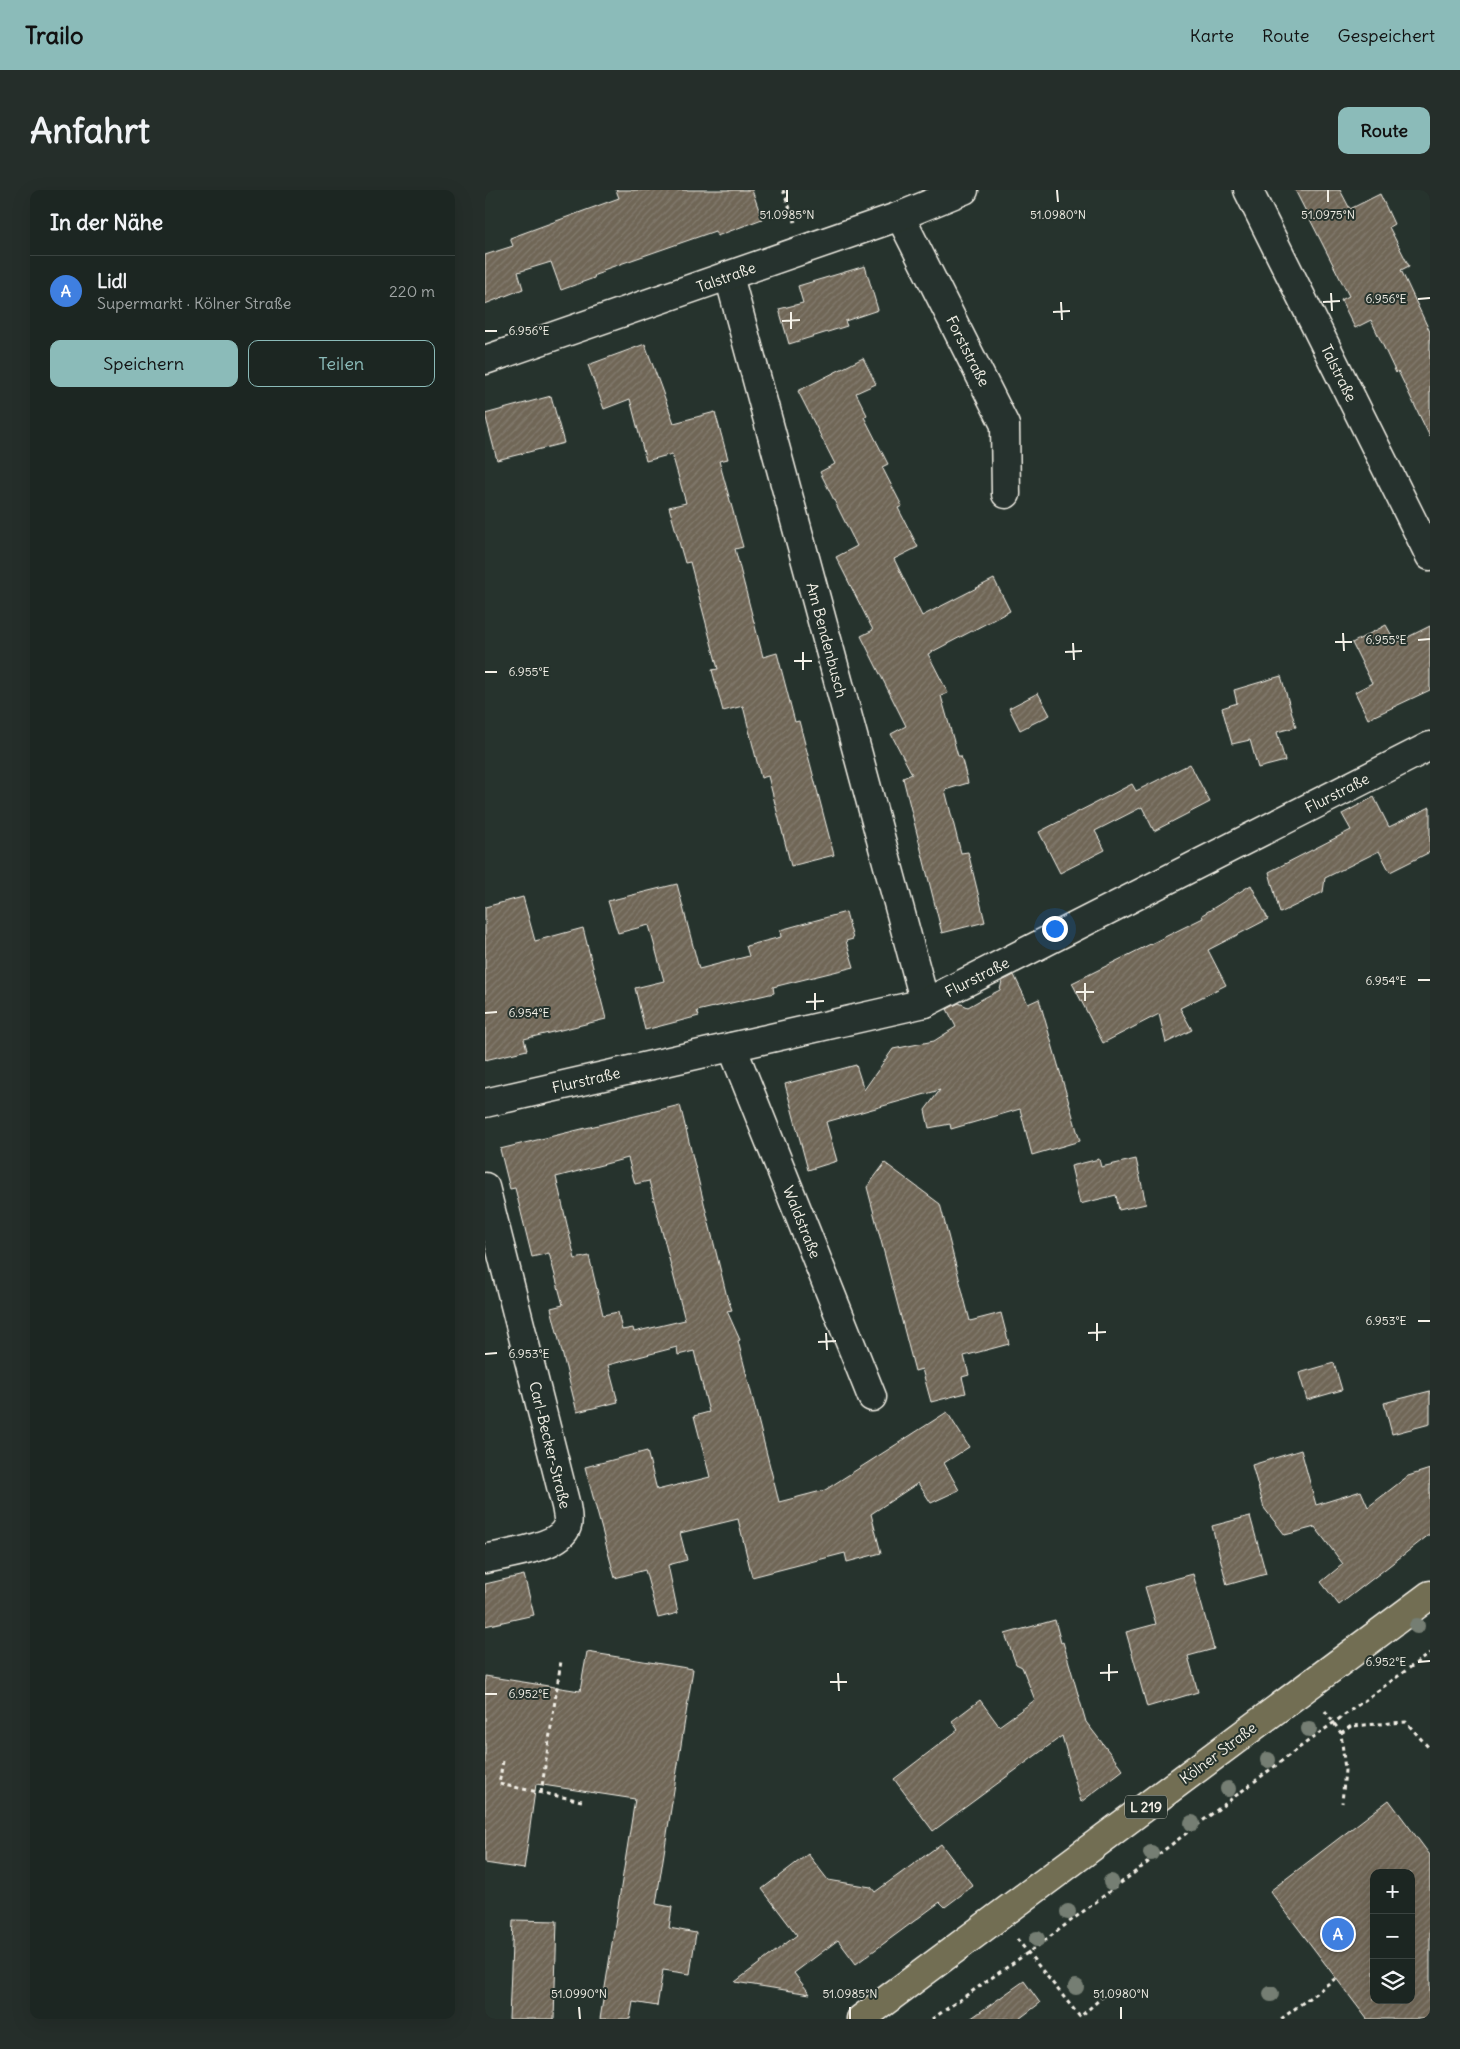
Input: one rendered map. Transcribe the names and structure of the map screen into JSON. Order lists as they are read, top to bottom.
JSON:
{
  "streets": {
    "main road": ["Kölner Straße", "L 219"],
    "street": [
      "Talstraße",
      "Forststraße",
      "Am Bendenbusch",
      "Flurstraße",
      "Waldstraße",
      "Carl-Becker-Straße"
    ]
  },
  "crossings": [
    ["Talstraße", "Forststraße"],
    ["Talstraße", "Am Bendenbusch"],
    ["Am Bendenbusch", "Flurstraße"],
    ["Flurstraße", "Waldstraße"]
  ],
  "page": {
    "header": "Trailo",
    "nav": ["Karte", "Route", "Gespeichert"],
    "buttons": [
      "Route",
      ["Speichern", "Teilen"]
    ],
    "title": "Anfahrt",
    "heading": "In der Nähe",
    "list": [
      {
        "mark": "A",
        "name": "Lidl",
        "note": "Supermarkt · Kölner Straße",
        "value": "220 m"
      }
    ],
    "map_buttons": ["+", "−"],
    "pins": "A"
  },
  "coordinates": [
    "51.0985°N",
    "51.0980°N",
    "51.0975°N",
    "6.956°E",
    "6.955°E",
    "6.954°E",
    "6.953°E",
    "6.952°E",
    "51.0990°N"
  ]
}
